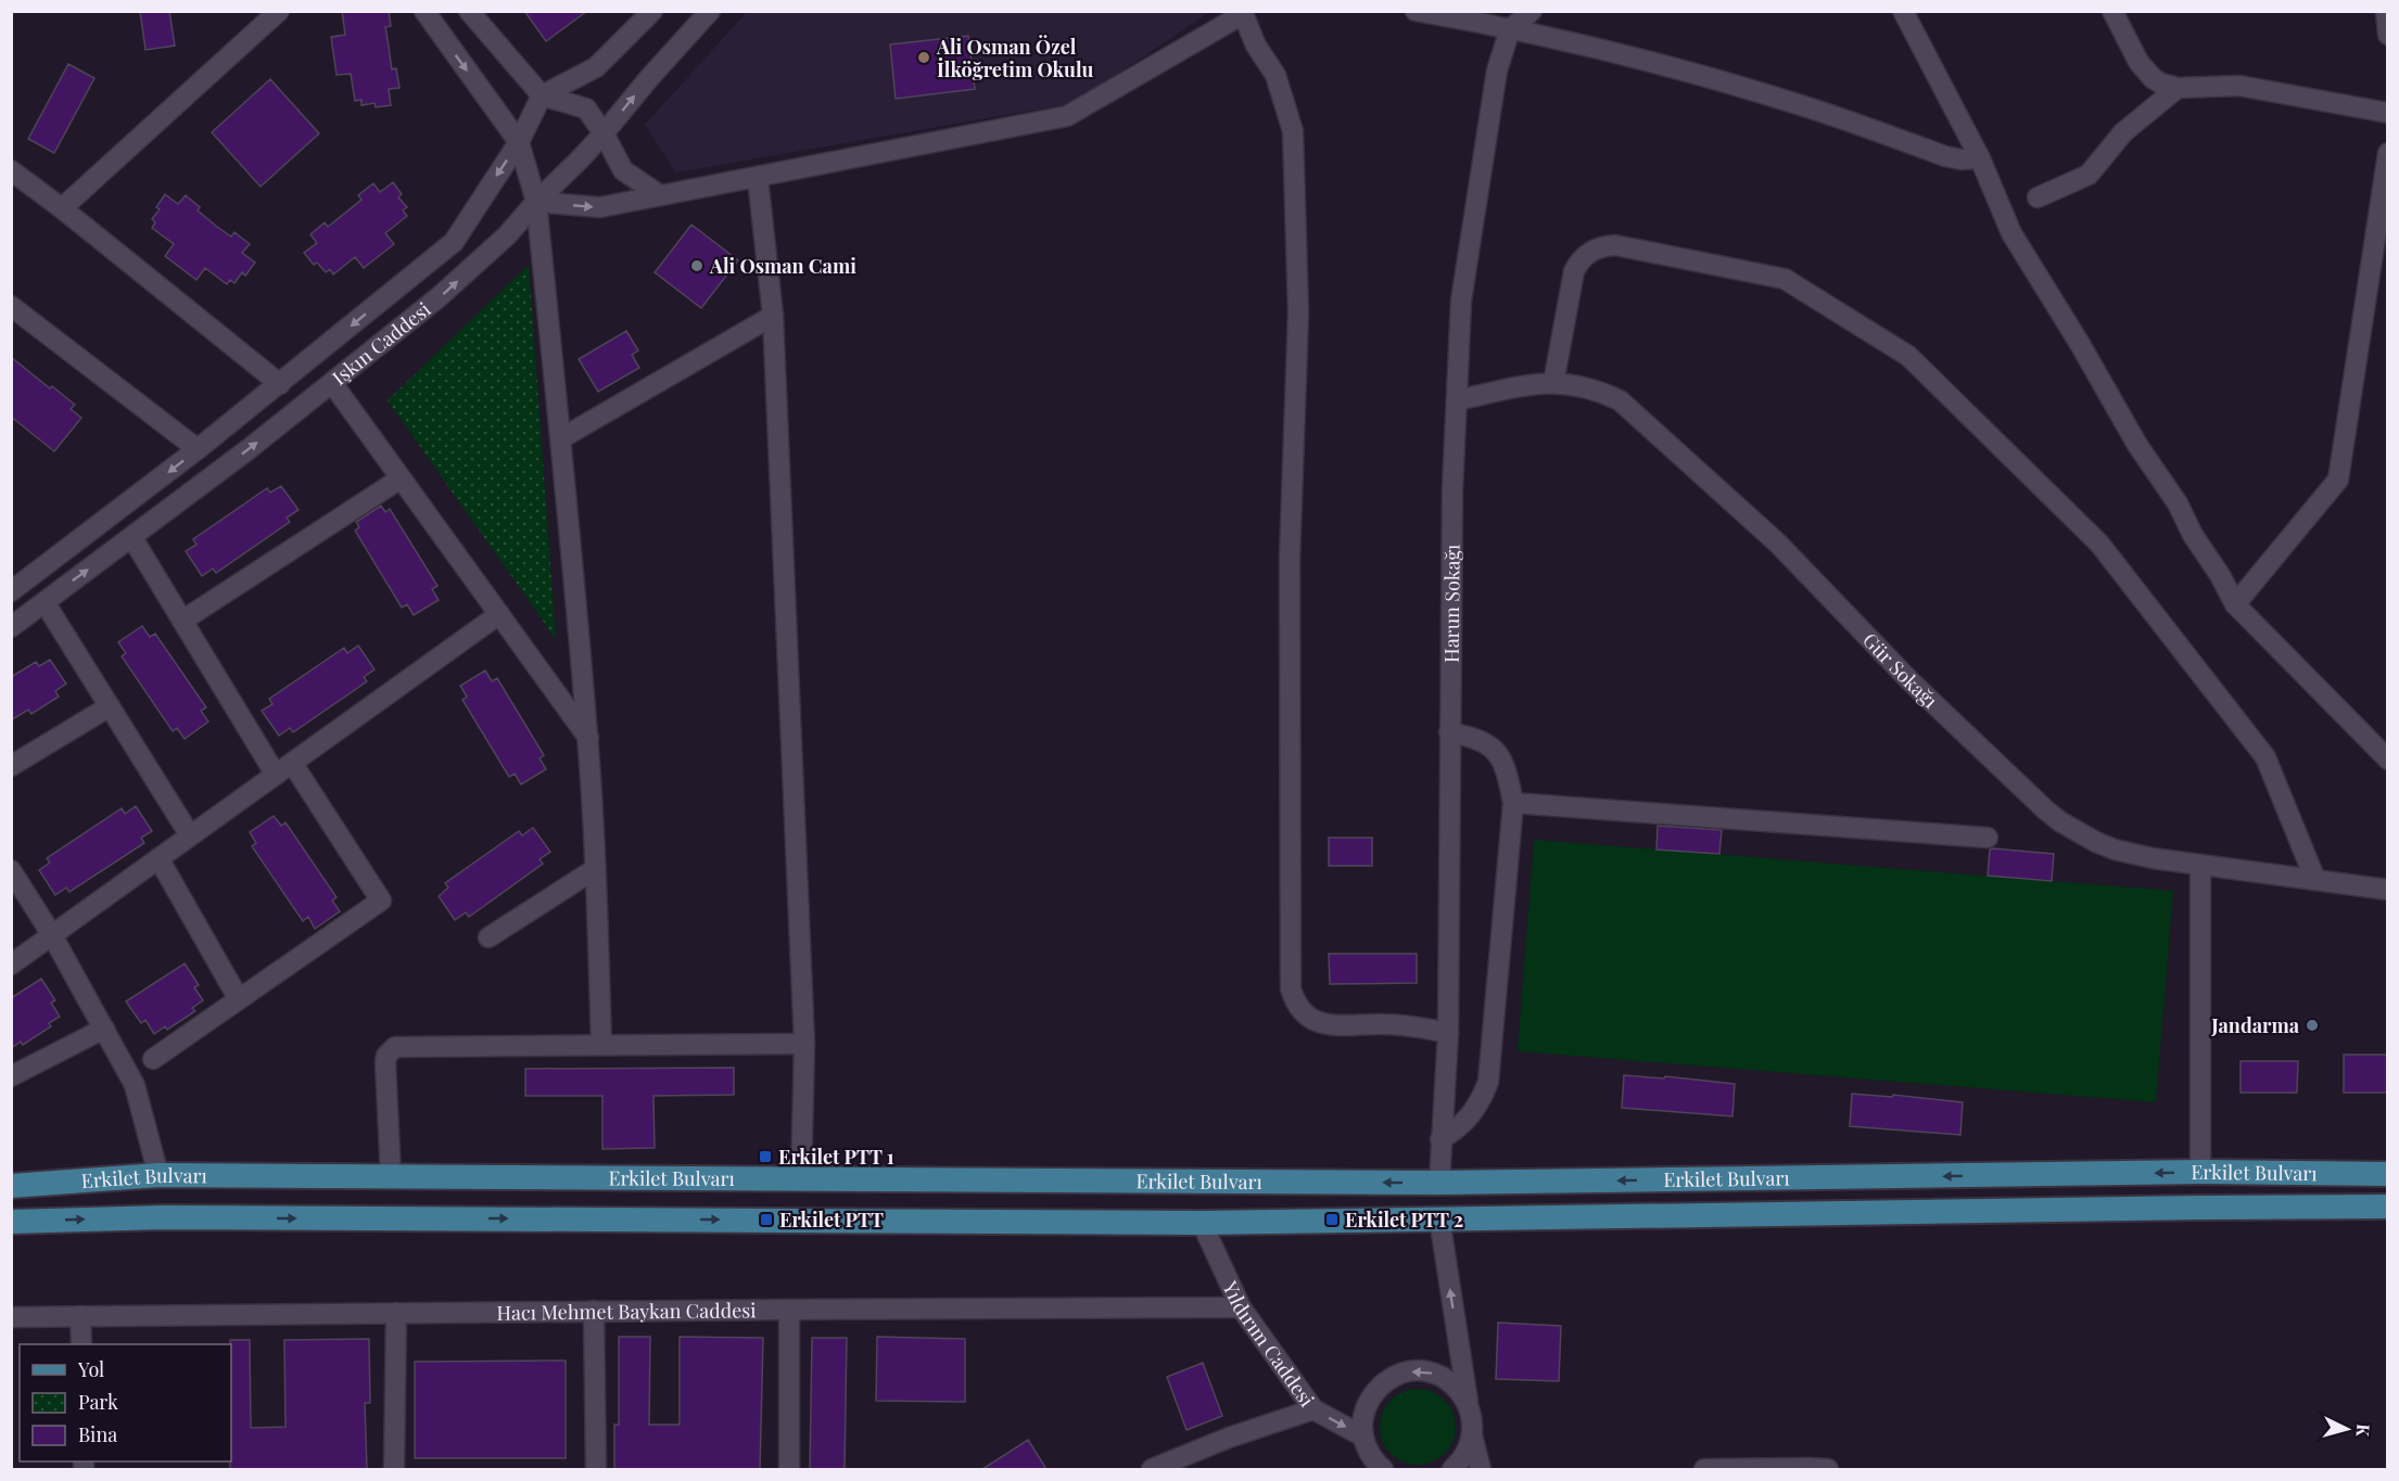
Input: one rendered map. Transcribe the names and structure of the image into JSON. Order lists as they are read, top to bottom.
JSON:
{
  "streets": {
    "main road": ["Erkilet Bulvarı"],
    "street": [
      "Işkın Caddesi",
      "Harun Sokağı",
      "Gür Sokağı",
      "Hacı Mehmet Baykan Caddesi",
      "Yıldırım Caddesi"
    ]
  },
  "crossings": [
    ["Harun Sokağı", "Gür Sokağı"],
    ["Harun Sokağı", "Erkilet Bulvarı"],
    ["Erkilet Bulvarı", "Yıldırım Caddesi"],
    ["Hacı Mehmet Baykan Caddesi", "Yıldırım Caddesi"]
  ],
  "places": {
    "other": ["Ali Osman Özel İlköğretim Okulu", "Ali Osman Cami", "Jandarma"],
    "transit": ["Erkilet PTT 1", "Erkilet PTT", "Erkilet PTT 2"]
  },
  "legend": ["Yol", "Park", "Bina"],
  "north": "right"
}
